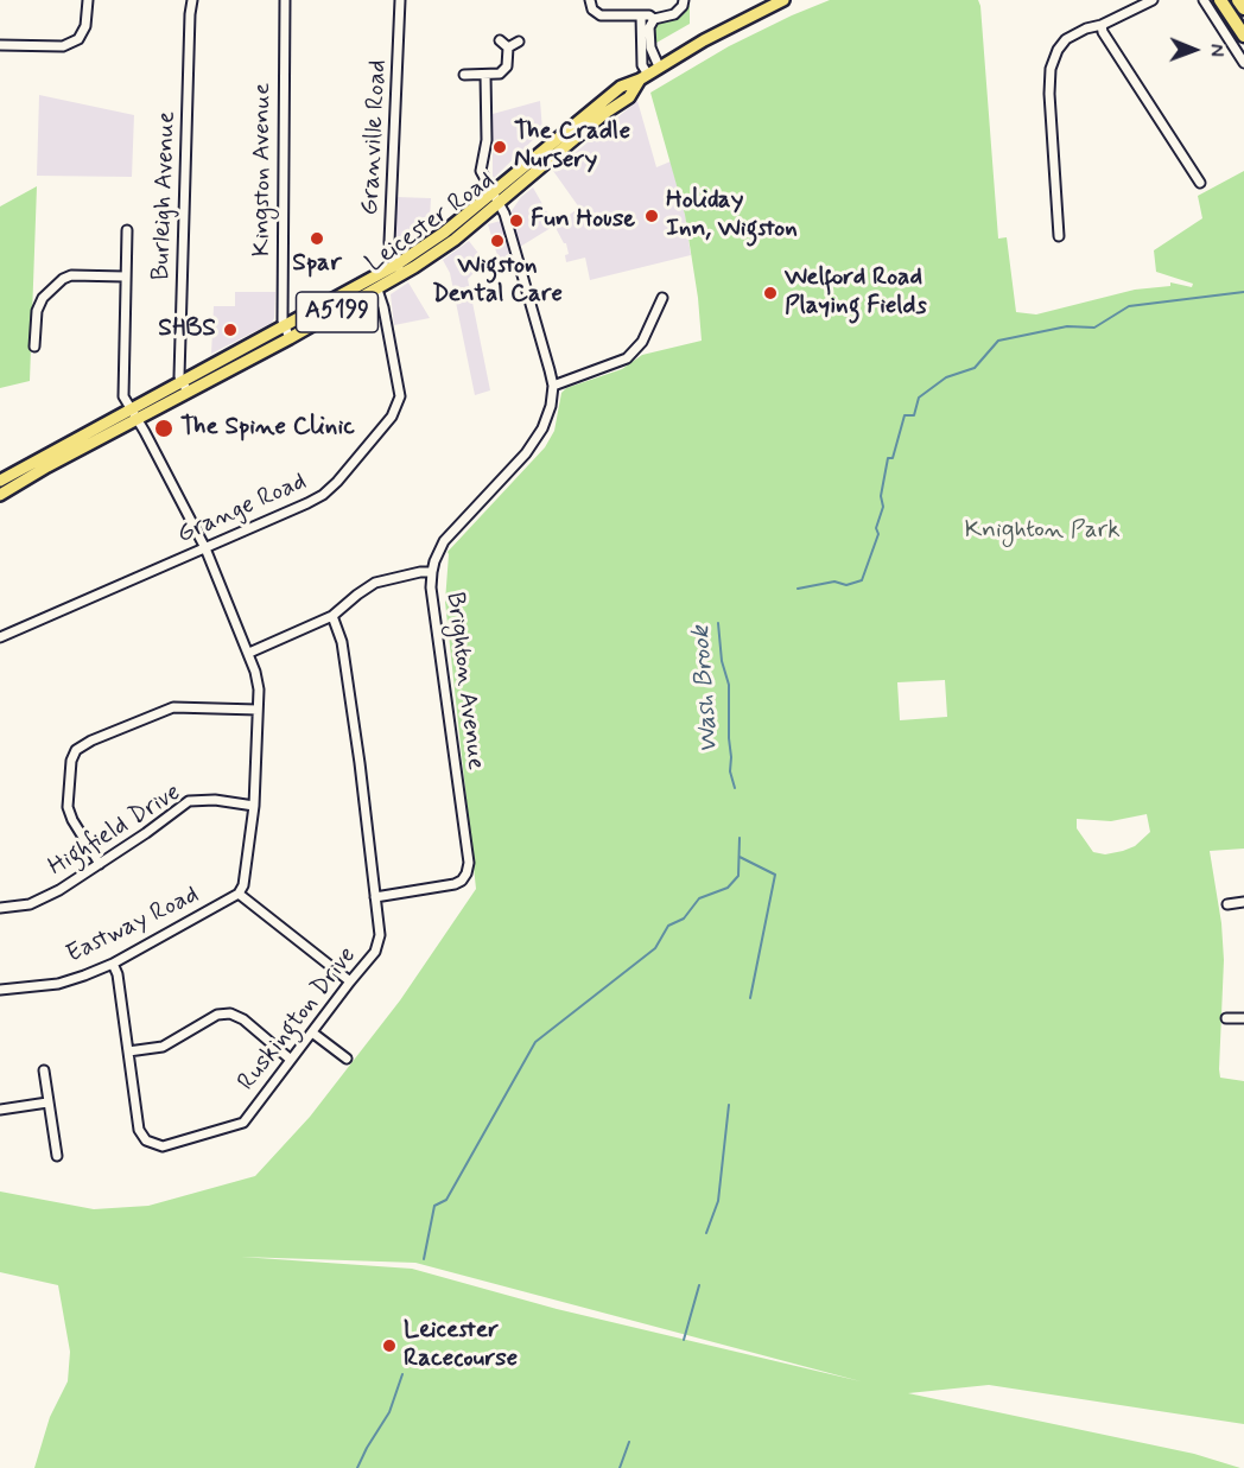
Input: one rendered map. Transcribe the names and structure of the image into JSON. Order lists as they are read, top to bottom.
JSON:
{
  "streets": {
    "main road": ["Leicester Road", "A5199"],
    "street": [
      "Granville Road",
      "Kingston Avenue",
      "Burleigh Avenue",
      "Grange Road",
      "Brighton Avenue",
      "Highfield Drive",
      "Eastway Road",
      "Ruskington Drive"
    ]
  },
  "crossings": [
    ["Granville Road", "Leicester Road"],
    ["Kingston Avenue", "Leicester Road"],
    ["Burleigh Avenue", "Leicester Road"],
    ["Leicester Road", "A5199"],
    ["Leicester Road", "Grange Road"],
    ["Leicester Road", "Brighton Avenue"],
    ["Brighton Avenue", "Ruskington Drive"],
    ["Eastway Road", "Ruskington Drive"]
  ],
  "water": ["Wash Brook"],
  "parks": ["Knighton Park"],
  "places": [
    "The Cradle Nursery",
    "Holiday Inn, Wigston",
    "Fun House",
    "Spar",
    "Wigston Dental Care",
    "Welford Road Playing Fields",
    "SHBS",
    "The Spine Clinic",
    "Leicester Racecourse"
  ],
  "north": "right"
}
